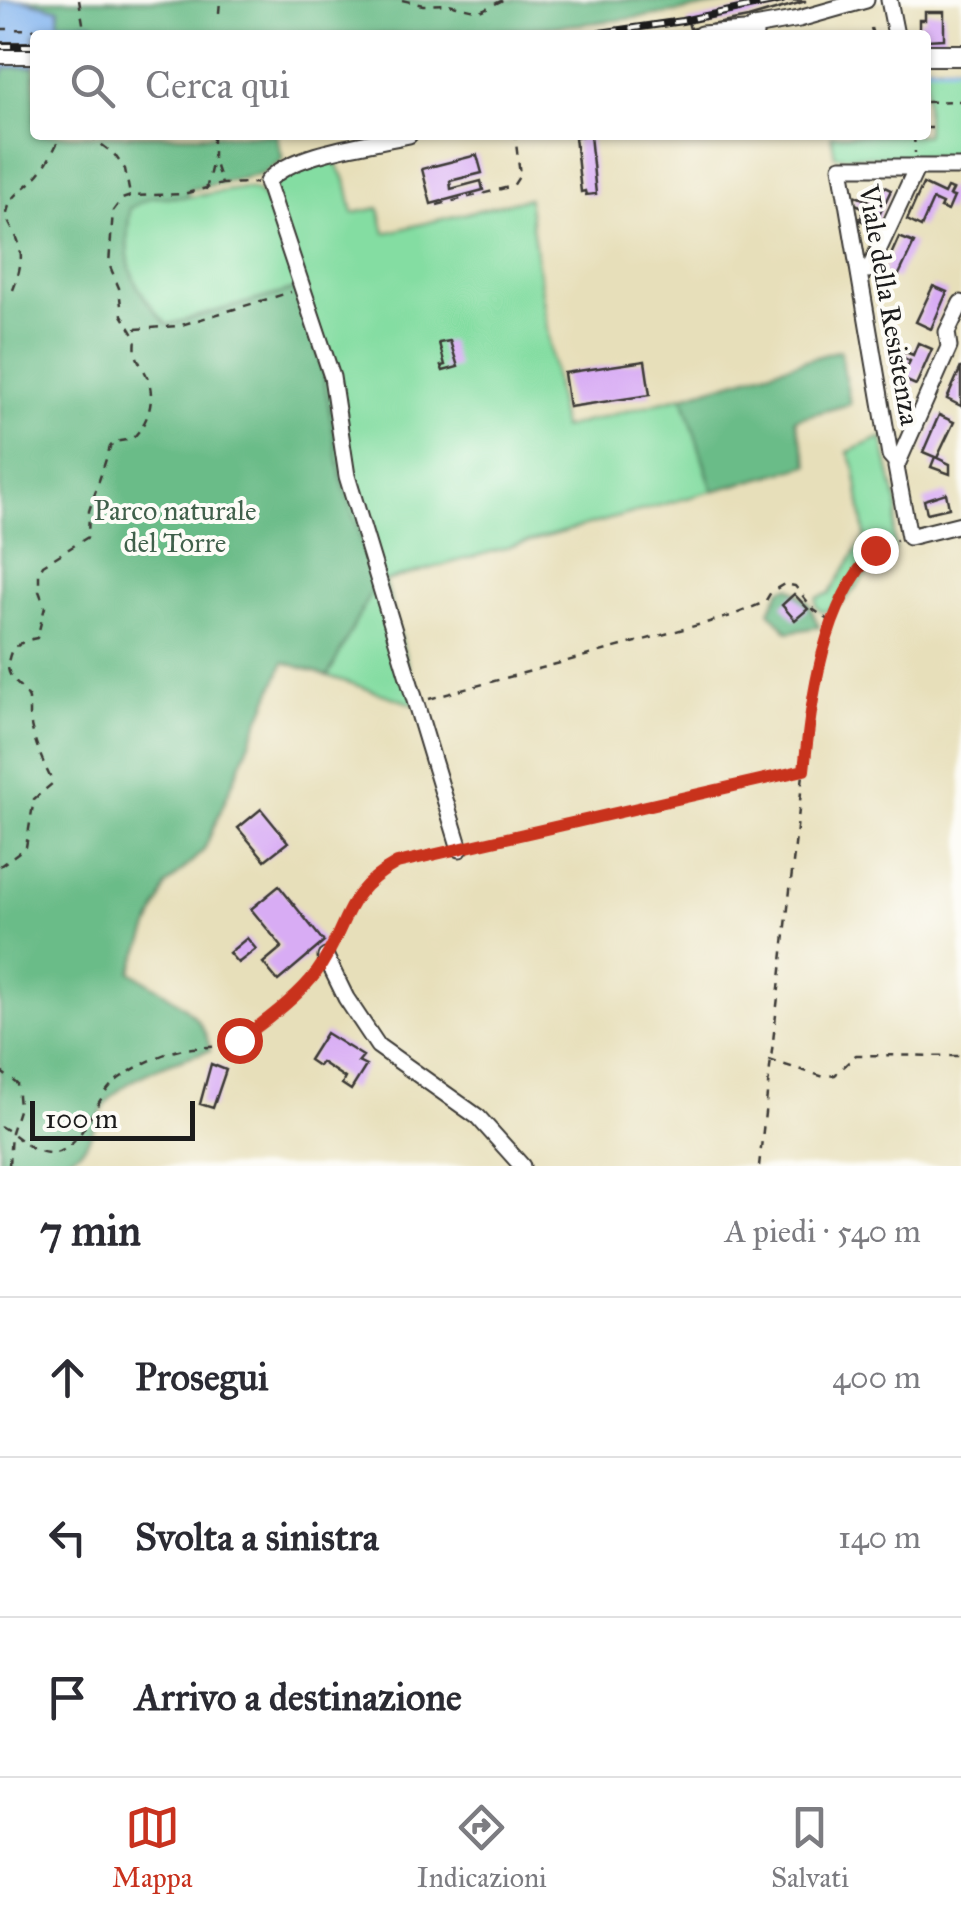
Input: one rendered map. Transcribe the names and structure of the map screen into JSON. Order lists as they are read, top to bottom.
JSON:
{
  "streets": {
    "street": ["Viale della Resistenza"]
  },
  "parks": ["Parco naturale del Torre"],
  "scale_bar": "100 m",
  "page": {
    "search": "Cerca qui",
    "scale": "100 m",
    "heading": ["7 min", "A piedi · 540 m"],
    "list": [
      ["Prosegui", "400 m"],
      ["Svolta a sinistra", "140 m"],
      "Arrivo a destinazione"
    ],
    "nav": ["Mappa", "Indicazioni", "Salvati"]
  }
}
